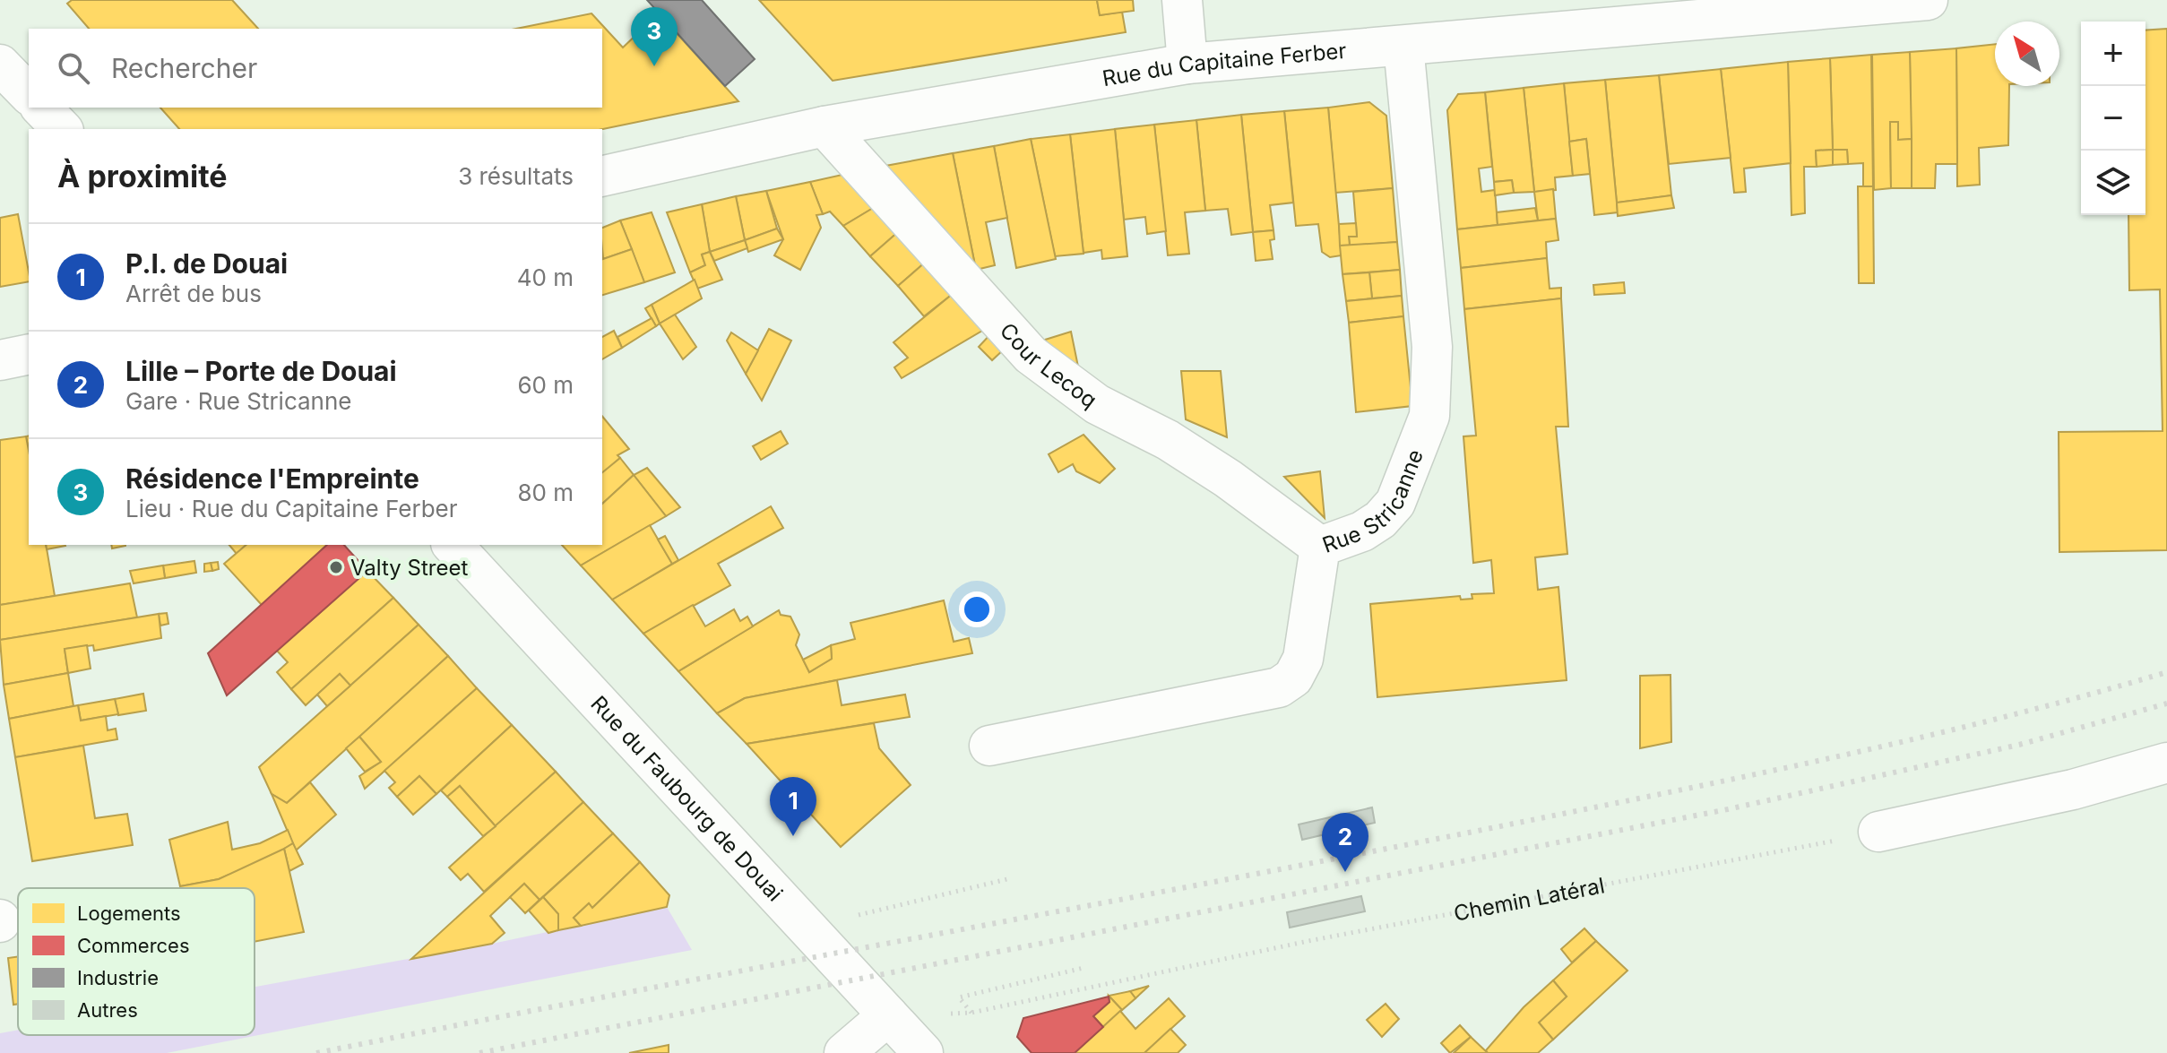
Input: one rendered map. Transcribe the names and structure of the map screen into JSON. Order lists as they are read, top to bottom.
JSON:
{
  "streets": {
    "street": [
      "Rue du Capitaine Ferber",
      "Cour Lecoq",
      "Rue Stricanne",
      "Rue du Faubourg de Douai"
    ],
    "path": ["Chemin Latéral"]
  },
  "crossings": [
    ["Rue du Capitaine Ferber", "Cour Lecoq"],
    ["Rue du Capitaine Ferber", "Rue Stricanne"],
    ["Cour Lecoq", "Rue Stricanne"],
    ["Rue du Faubourg de Douai", "Chemin Latéral"]
  ],
  "places": ["Valty Street"],
  "legend": [
    "Logements",
    "Commerces",
    "Industrie",
    "Autres"
  ],
  "north": "top left",
  "page": {
    "pins": ["3", "1", "2"],
    "map_buttons": ["+", "−"],
    "search": "Rechercher",
    "heading": ["À proximité", "3 résultats"],
    "list": [
      {
        "mark": "1",
        "name": "P.I. de Douai",
        "note": "Arrêt de bus",
        "value": "40 m"
      },
      {
        "mark": "2",
        "name": "Lille – Porte de Douai",
        "note": "Gare · Rue Stricanne",
        "value": "60 m"
      },
      {
        "mark": "3",
        "name": "Résidence l'Empreinte",
        "note": "Lieu · Rue du Capitaine Ferber",
        "value": "80 m"
      }
    ]
  }
}
